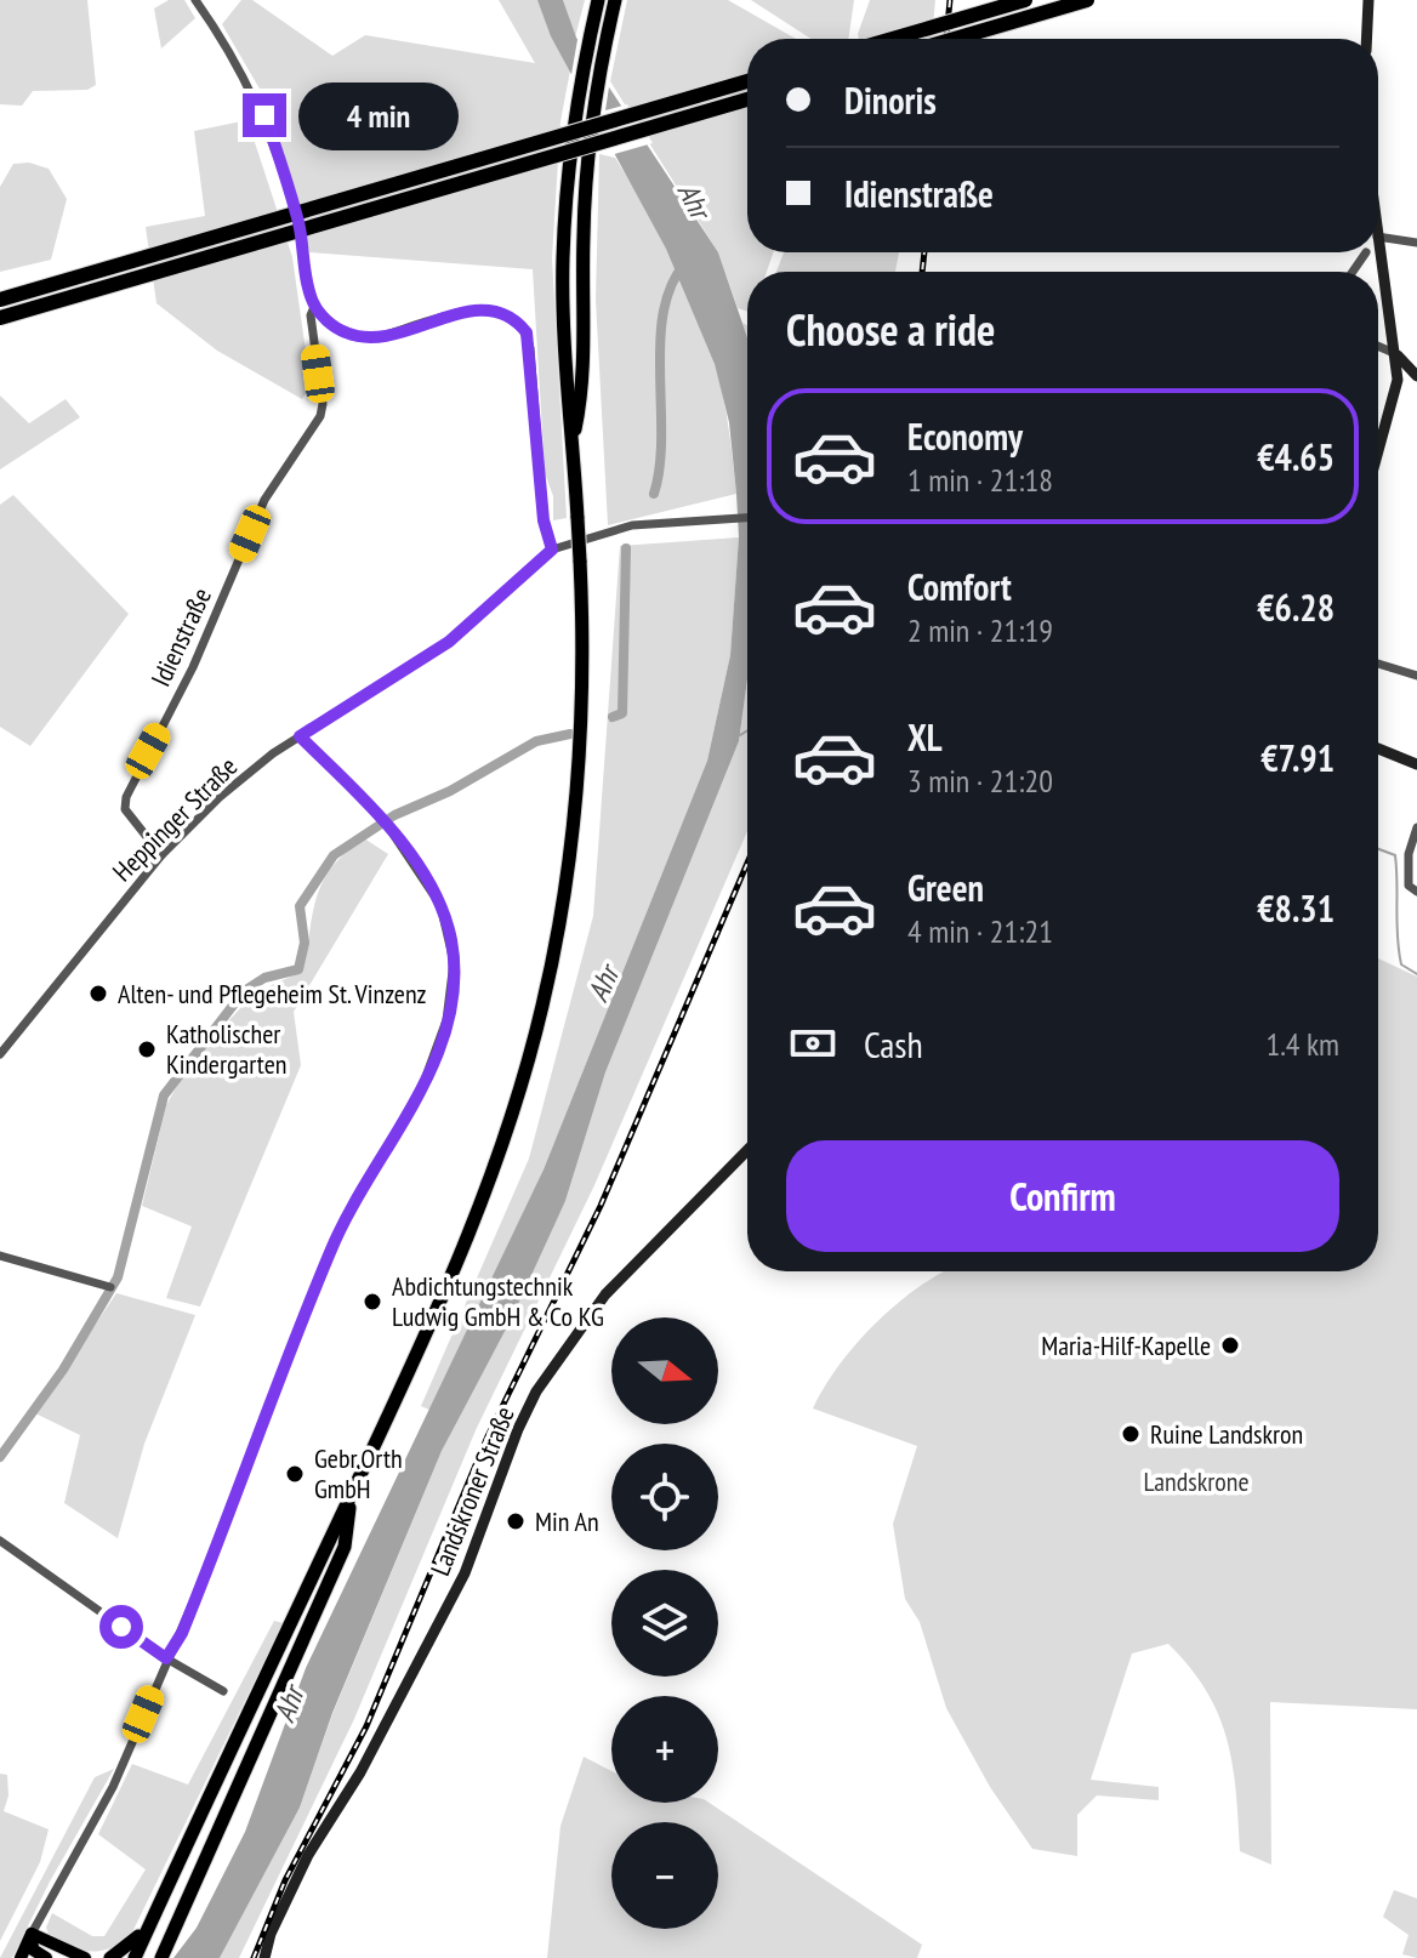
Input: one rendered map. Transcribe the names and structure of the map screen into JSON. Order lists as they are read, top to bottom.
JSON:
{
  "streets": {
    "main road": ["Landskroner Straße"],
    "street": ["Idienstraße", "Heppinger Straße"]
  },
  "crossings": [
    ["Idienstraße", "Heppinger Straße"]
  ],
  "water": ["Ahr"],
  "parks": ["Landskrone"],
  "places": [
    "Alten- und Pflegeheim St. Vinzenz",
    "Katholischer Kindergarten",
    "Abdichtungstechnik Ludwig GmbH & Co KG",
    "Maria-Hilf-Kapelle",
    "Ruine Landskron",
    "Gebr.Orth GmbH",
    "Min An"
  ],
  "north": "right",
  "page": {
    "banner": ["Dinoris", "Idienstraße"],
    "bubble": "4 min",
    "heading": "Choose a ride",
    "list": [
      {
        "name": "Economy",
        "note": "1 min · 21:18",
        "value": "€4.65"
      },
      {
        "name": "Comfort",
        "note": "2 min · 21:19",
        "value": "€6.28"
      },
      {
        "name": "XL",
        "note": "3 min · 21:20",
        "value": "€7.91"
      },
      {
        "name": "Green",
        "note": "4 min · 21:21",
        "value": "€8.31"
      }
    ],
    "pay": ["Cash", "1.4 km"],
    "buttons": "Confirm",
    "map_buttons": ["+", "−"]
  }
}
